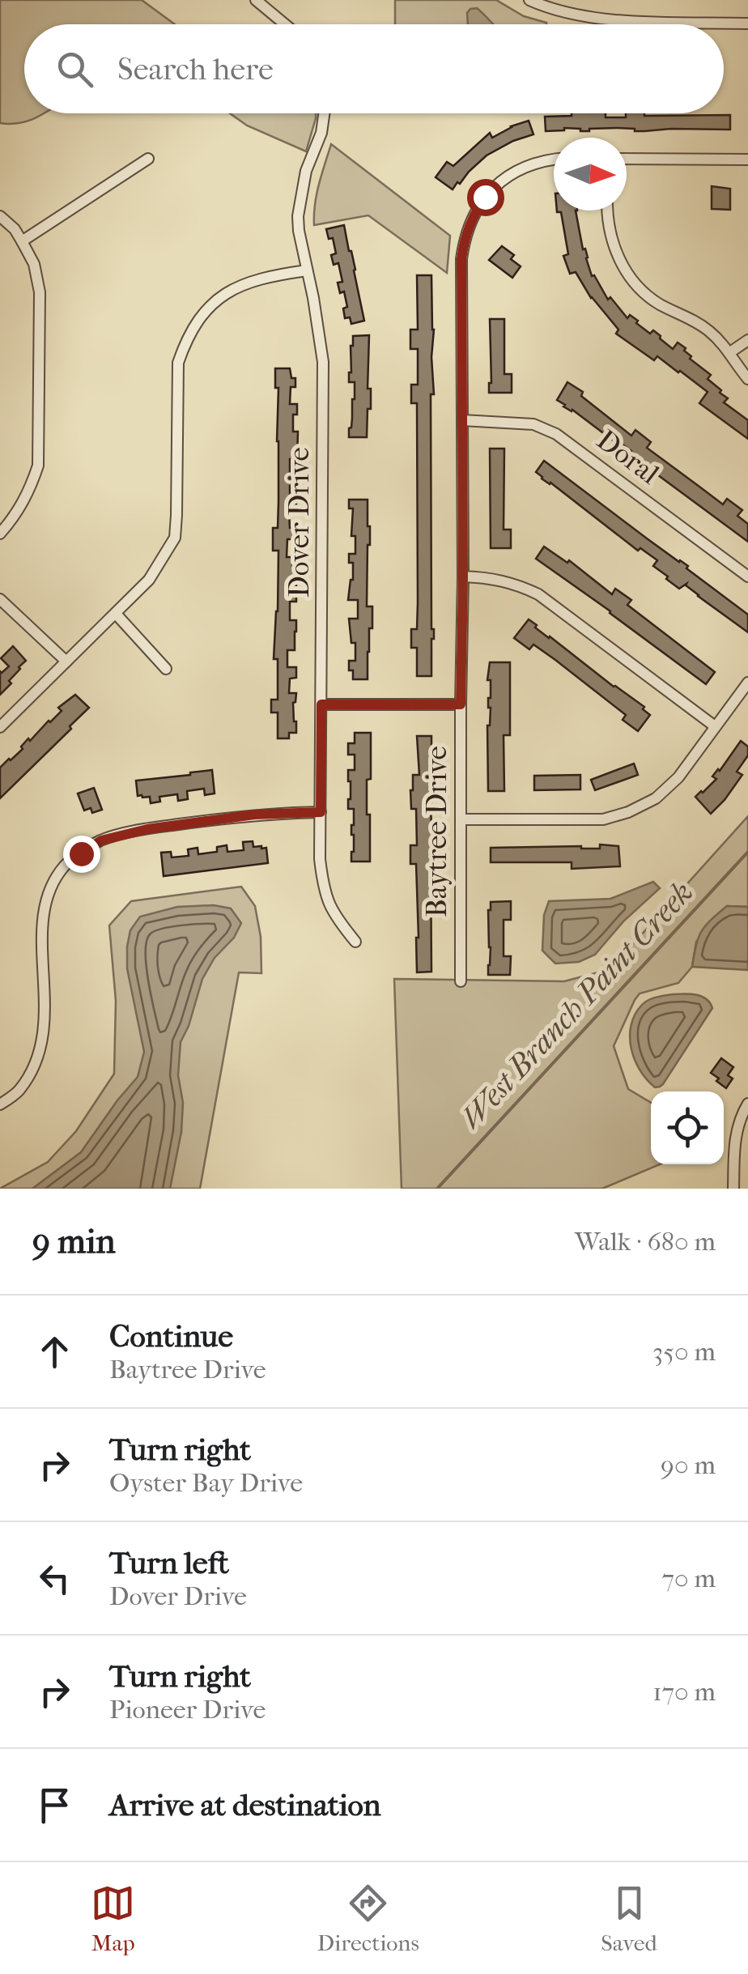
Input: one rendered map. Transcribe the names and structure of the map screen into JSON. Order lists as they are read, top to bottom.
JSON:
{
  "streets": {
    "street": ["Doral", "Dover Drive", "Baytree Drive"]
  },
  "crossings": [
    ["Doral", "Baytree Drive"]
  ],
  "water": ["West Branch Paint Creek"],
  "north": "right",
  "page": {
    "search": "Search here",
    "heading": ["9 min", "Walk · 680 m"],
    "list": [
      ["Continue", "Baytree Drive", "350 m"],
      ["Turn right", "Oyster Bay Drive", "90 m"],
      ["Turn left", "Dover Drive", "70 m"],
      ["Turn right", "Pioneer Drive", "170 m"],
      "Arrive at destination"
    ],
    "nav": ["Map", "Directions", "Saved"]
  }
}
